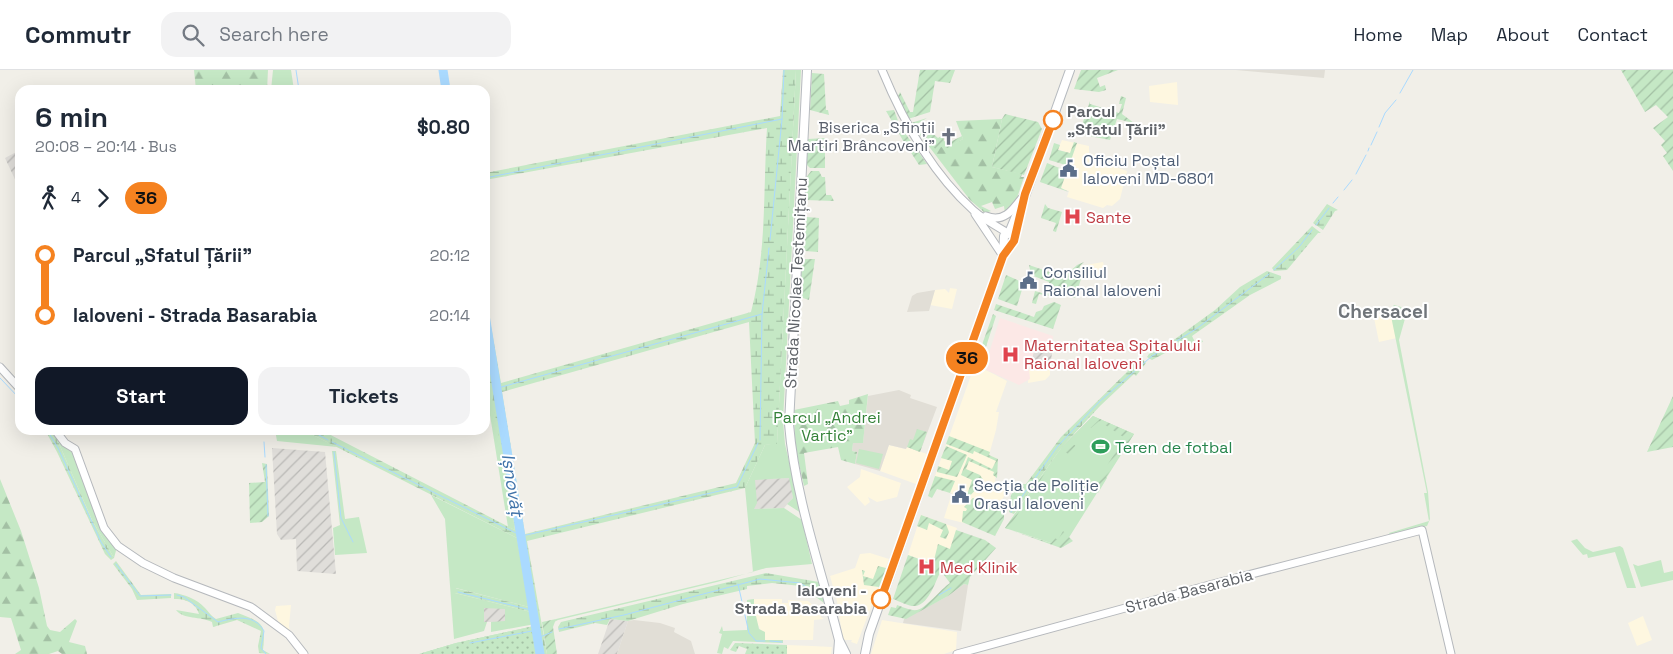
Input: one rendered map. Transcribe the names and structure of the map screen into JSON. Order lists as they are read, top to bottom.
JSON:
{
  "streets": {
    "main road": ["Strada Nicolae Testemițanu"],
    "street": ["Strada Basarabia"]
  },
  "districts": ["Chersacel"],
  "water": ["Ișnovăț"],
  "parks": ["Parcul „Andrei Vartic”"],
  "places": {
    "other": ["Parcul „Sfatul Țării”", "Ialoveni - Strada Basarabia"],
    "church": ["Biserica „Sfinții Martiri Brâncoveni”"],
    "public building": ["Oficiu Poștal Ialoveni MD-6801", "Consiliul Raional Ialoveni", "Secția de Poliție Orașul Ialoveni"],
    "hospital": ["Sante", "Maternitatea Spitalului Raional Ialoveni", "Med Klinik"],
    "sports": ["Teren de fotbal"]
  },
  "lines": ["bus line 36"],
  "page": {
    "header": "Commutr",
    "search": "Search here",
    "nav": [
      "Home",
      "Map",
      "About",
      "Contact"
    ],
    "on_map": "36",
    "heading": ["6 min", "20:08 – 20:14 · Bus", "$0.80"],
    "legs": ["4", "36"],
    "list": [
      {
        "name": "Parcul „Sfatul Țării”",
        "value": "20:12"
      },
      {
        "name": "Ialoveni - Strada Basarabia",
        "value": "20:14"
      }
    ],
    "buttons": ["Start", "Tickets"]
  }
}
